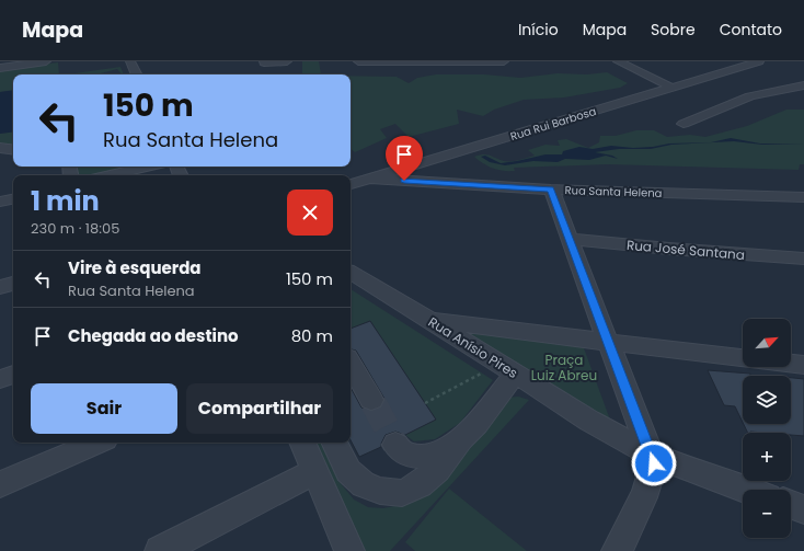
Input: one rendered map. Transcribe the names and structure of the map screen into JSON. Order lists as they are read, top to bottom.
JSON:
{
  "streets": {
    "street": [
      "Rua Rui Barbosa",
      "Rua Santa Helena",
      "Rua José Santana",
      "Rua Anísio Pires"
    ]
  },
  "crossings": [
    ["Rua Rui Barbosa", "Rua Santa Helena"]
  ],
  "parks": ["Praça Luiz Abreu"],
  "north": "top right",
  "page": {
    "header": "Mapa",
    "nav": [
      "Início",
      "Mapa",
      "Sobre",
      "Contato"
    ],
    "turn": ["150 m", "Rua Santa Helena"],
    "heading": ["1 min", "230 m · 18:05"],
    "list": [
      {
        "name": "Vire à esquerda",
        "note": "Rua Santa Helena",
        "value": "150 m"
      },
      {
        "name": "Chegada ao destino",
        "value": "80 m"
      }
    ],
    "map_buttons": ["+", "−"],
    "buttons": ["Sair", "Compartilhar"]
  }
}
